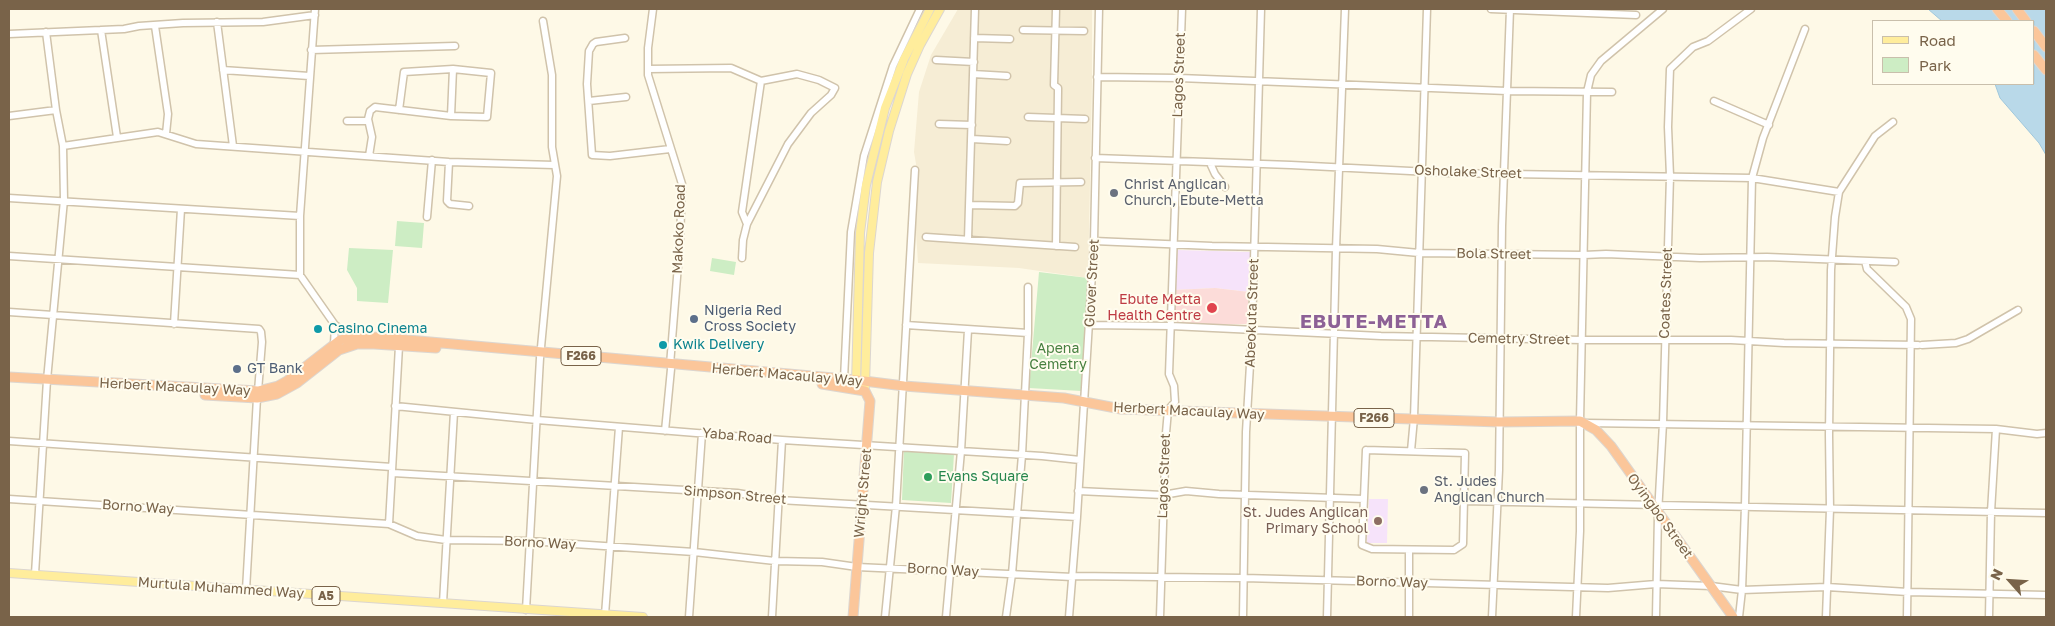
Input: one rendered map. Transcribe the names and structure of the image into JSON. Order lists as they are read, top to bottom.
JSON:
{
  "streets": {
    "highway": [
      "F266",
      "Herbert Macaulay Way",
      "Wright Street",
      "Oyingbo Street"
    ],
    "main road": ["Murtula Muhammed Way", "A5"],
    "street": [
      "Lagos Street",
      "Osholake Street",
      "Makoko Road",
      "Bola Street",
      "Glover Street",
      "Coates Street",
      "Abeokuta Street",
      "Cemetry Street",
      "Yaba Road",
      "Simpson Street",
      "Borno Way"
    ]
  },
  "crossings": [
    ["Lagos Street", "Osholake Street"],
    ["Lagos Street", "Bola Street"],
    ["Lagos Street", "Cemetry Street"],
    ["Lagos Street", "Herbert Macaulay Way"],
    ["Lagos Street", "Borno Way"],
    ["Osholake Street", "Glover Street"],
    ["Osholake Street", "Coates Street"],
    ["Osholake Street", "Abeokuta Street"],
    ["Makoko Road", "Herbert Macaulay Way"],
    ["Makoko Road", "Yaba Road"],
    ["Bola Street", "Glover Street"],
    ["Bola Street", "Coates Street"],
    ["Bola Street", "Abeokuta Street"],
    ["Glover Street", "Cemetry Street"],
    ["Glover Street", "Herbert Macaulay Way"],
    ["Glover Street", "Yaba Road"],
    ["Glover Street", "Simpson Street"],
    ["Glover Street", "Borno Way"],
    ["Coates Street", "Cemetry Street"],
    ["Coates Street", "Borno Way"],
    ["Coates Street", "Oyingbo Street"],
    ["Abeokuta Street", "Cemetry Street"],
    ["Abeokuta Street", "Herbert Macaulay Way"],
    ["Abeokuta Street", "Borno Way"],
    ["Herbert Macaulay Way", "Wright Street"],
    ["Herbert Macaulay Way", "Oyingbo Street"],
    ["Yaba Road", "Wright Street"],
    ["Wright Street", "Simpson Street"],
    ["Wright Street", "Borno Way"],
    ["Borno Way", "Oyingbo Street"]
  ],
  "districts": ["EBUTE-METTA"],
  "parks": ["Apena Cemetry"],
  "places": [
    "Christ Anglican Church, Ebute-Metta",
    "Ebute Metta Health Centre",
    "Nigeria Red Cross Society",
    "Casino Cinema",
    "Kwik Delivery",
    "GT Bank",
    "Evans Square",
    "St. Judes Anglican Church",
    "St. Judes Anglican Primary School"
  ],
  "legend": ["Road", "Park"],
  "north": "top left"
}
